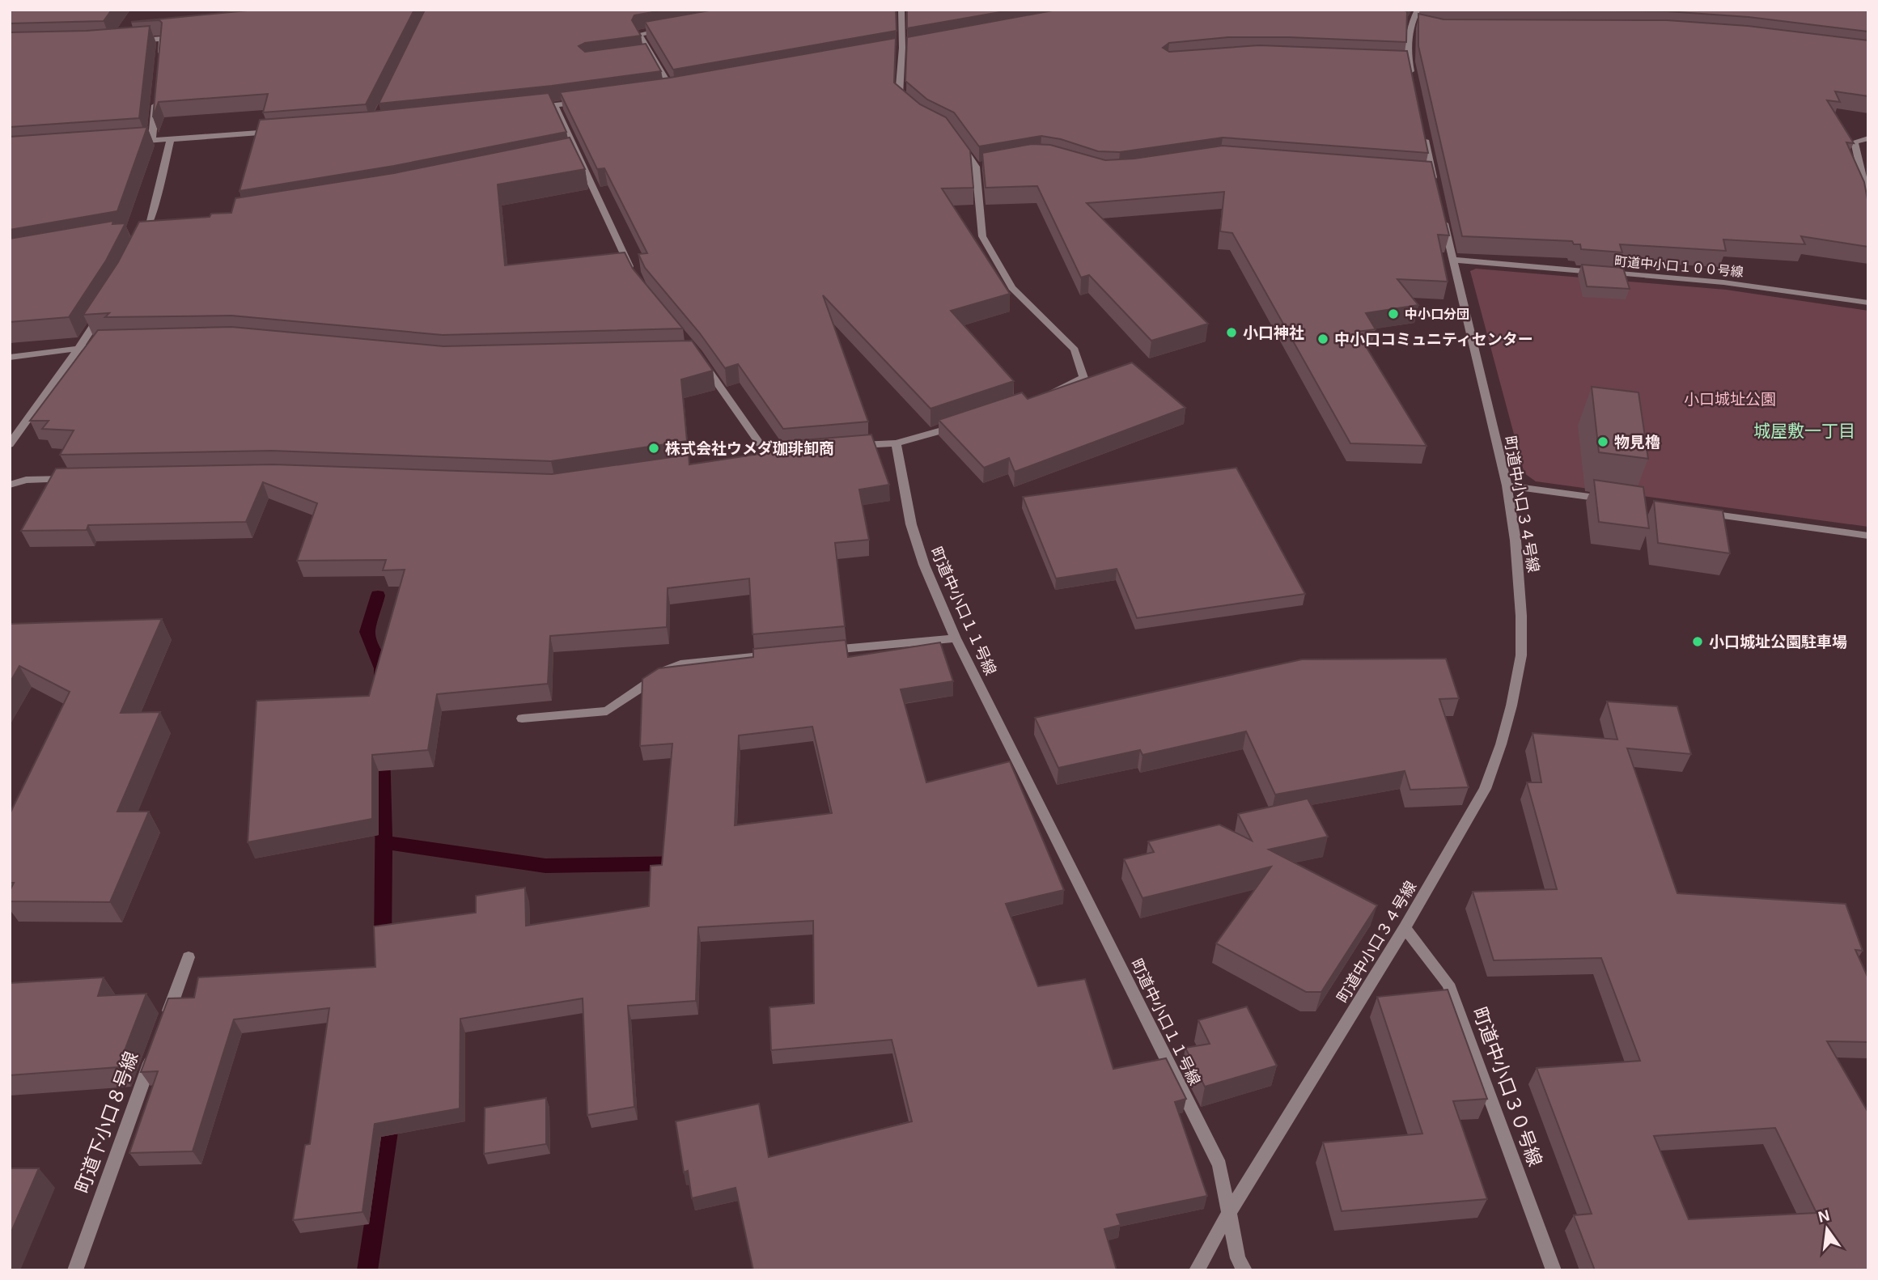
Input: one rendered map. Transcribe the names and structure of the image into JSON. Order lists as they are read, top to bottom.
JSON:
{
  "streets": {
    "street": [
      "町道中小口１００号線",
      "町道中小口３４号線",
      "町道中小口１１号線",
      "町道中小口３０号線",
      "町道下小口８号線"
    ]
  },
  "crossings": [
    ["町道中小口１００号線", "町道中小口３４号線"],
    ["町道中小口３４号線", "町道中小口１１号線"],
    ["町道中小口３４号線", "町道中小口３０号線"]
  ],
  "districts": ["城屋敷一丁目"],
  "parks": ["小口城址公園"],
  "places": [
    "中小口分団",
    "小口神社",
    "中小口コミュニティセンター",
    "物見櫓",
    "株式会社ウメダ珈琲卸商",
    "小口城址公園駐車場"
  ],
  "north": "top"
}
